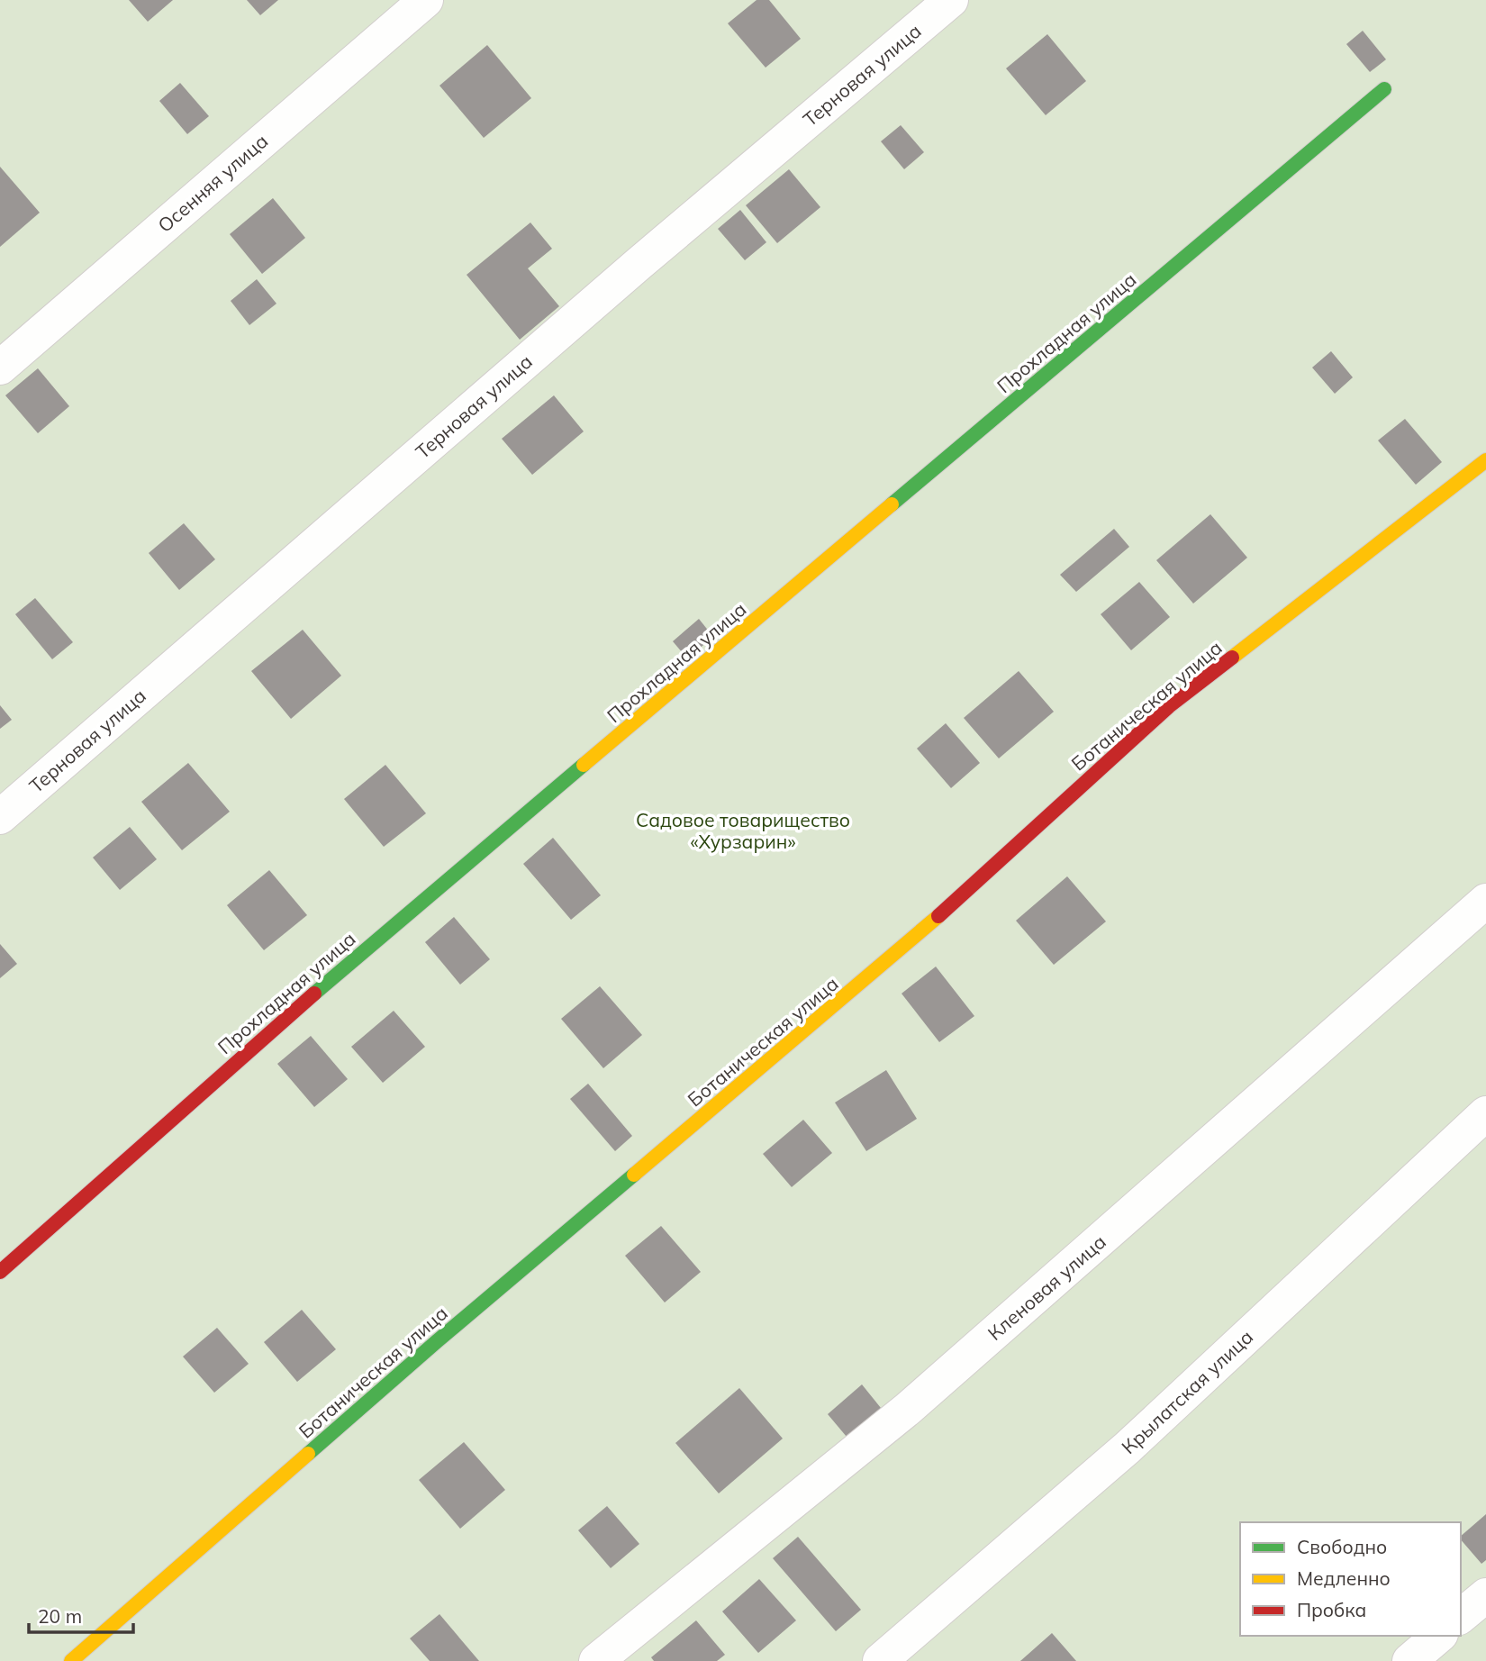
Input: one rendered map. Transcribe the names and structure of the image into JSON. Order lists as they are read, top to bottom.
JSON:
{
  "streets": {
    "street": [
      "Терновая улица",
      "Осенняя улица",
      "Прохладная улица",
      "Ботаническая улица",
      "Кленовая улица",
      "Крылатская улица"
    ]
  },
  "parks": ["Садовое товарищество «Хурзарин»"],
  "legend": ["Свободно", "Медленно", "Пробка"],
  "scale_bar": "20 m"
}
